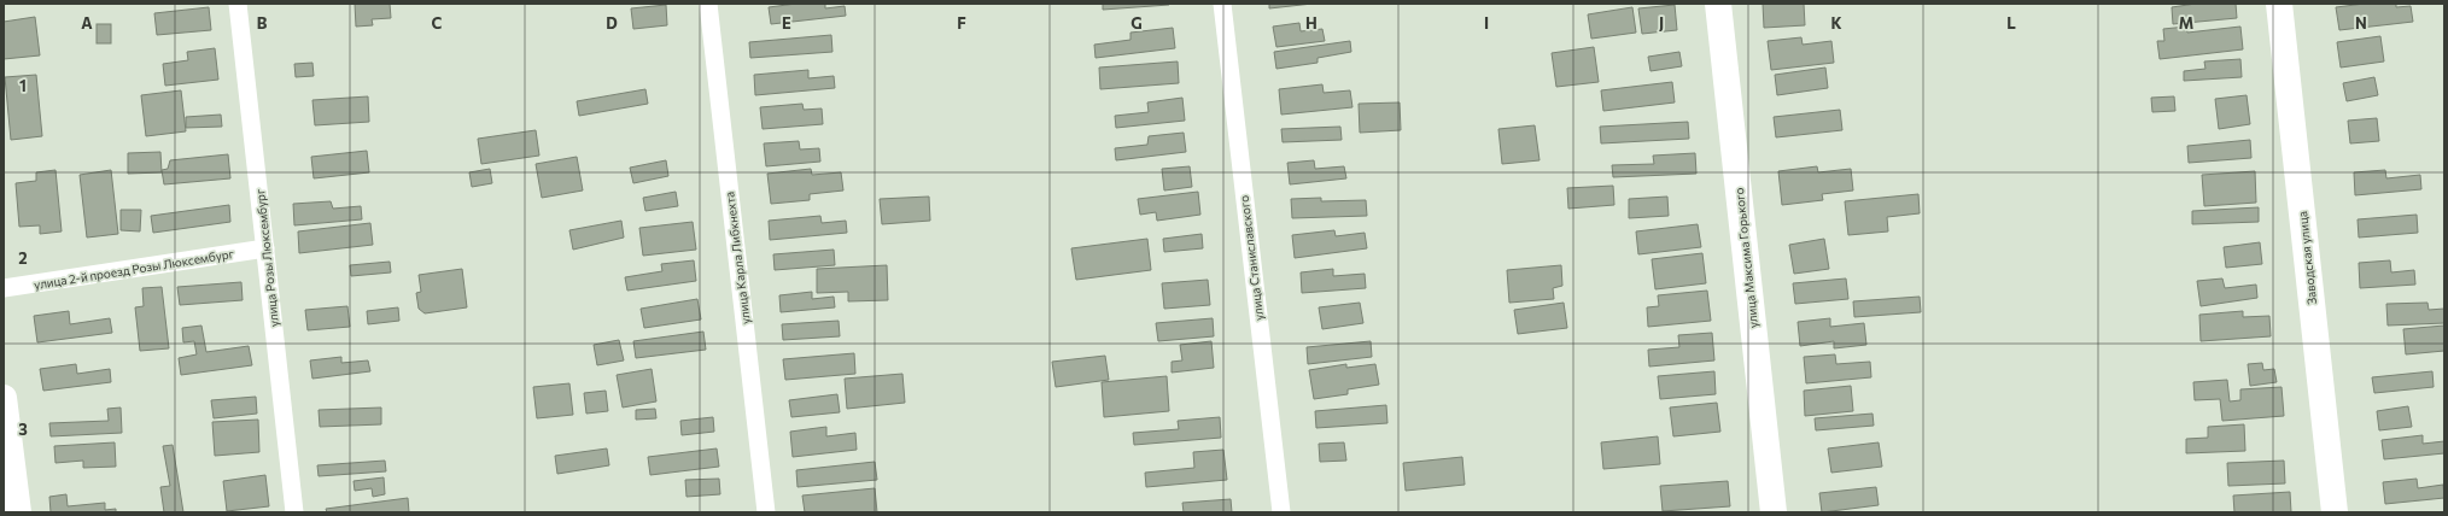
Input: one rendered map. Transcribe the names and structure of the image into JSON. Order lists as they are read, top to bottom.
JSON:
{
  "streets": {
    "main road": ["улица Максима Горького", "Заводская улица"],
    "street": [
      "улица Розы Люксембург",
      "улица Карла Либкнехта",
      "улица Станиславского",
      "улица 2-й проезд Розы Люксембург"
    ]
  },
  "crossings": [
    ["улица Розы Люксембург", "улица 2-й проезд Розы Люксембург"]
  ],
  "grid": {
    "columns": [
      "A",
      "B",
      "C",
      "D",
      "E",
      "F",
      "G",
      "H",
      "I",
      "J",
      "K",
      "L",
      "M",
      "N"
    ],
    "rows": ["1", "2", "3"]
  }
}
